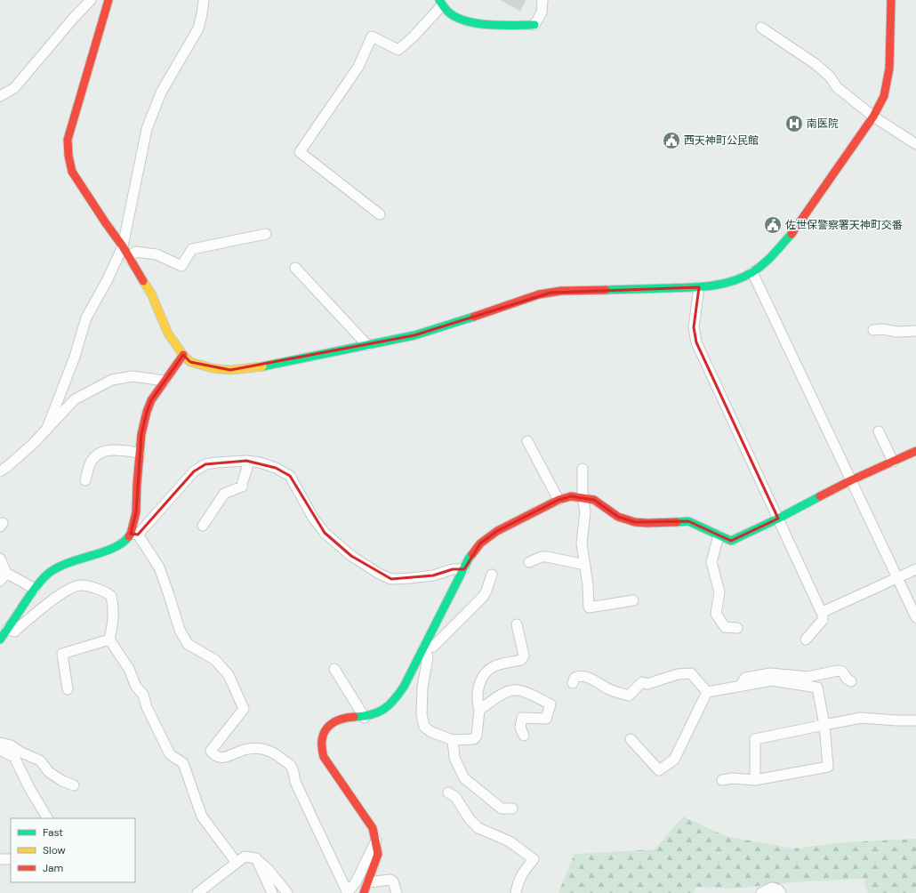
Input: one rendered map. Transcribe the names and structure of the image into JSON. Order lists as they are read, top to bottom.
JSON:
{
  "places": {
    "hospital": ["南医院"],
    "public building": ["西天神町公民館", "佐世保警察署天神町交番"]
  },
  "legend": ["Fast", "Slow", "Jam"]
}
